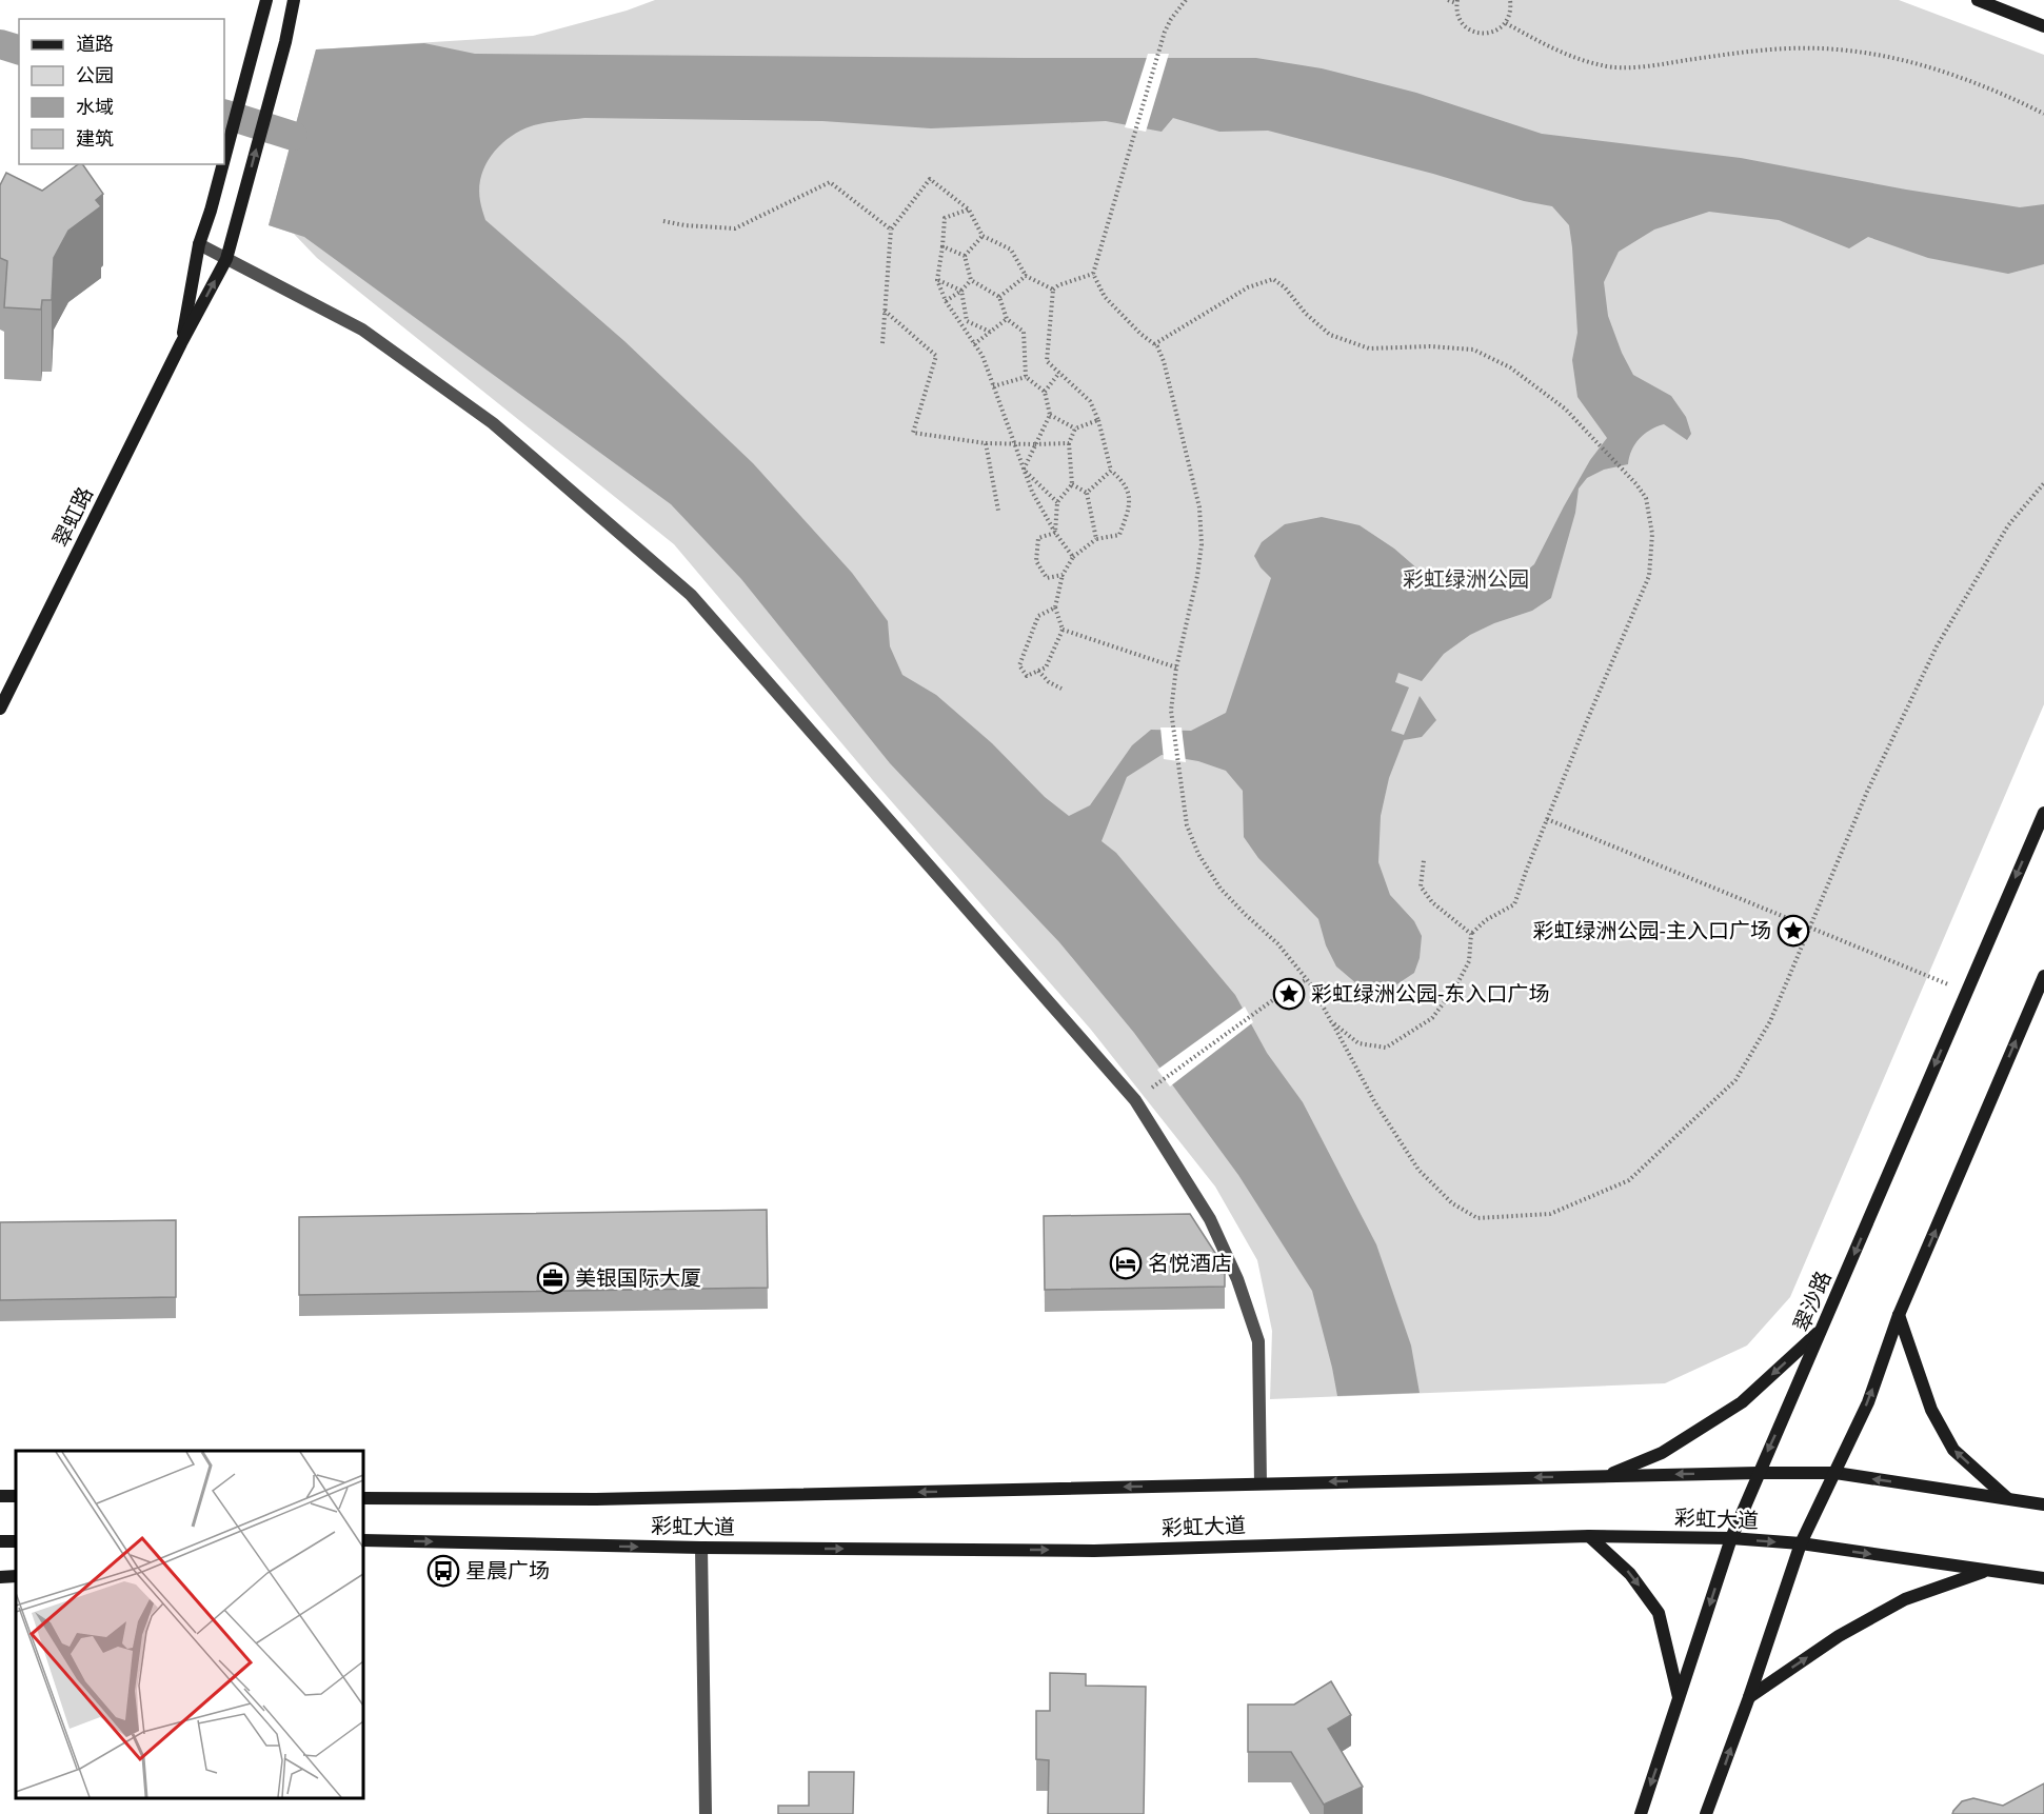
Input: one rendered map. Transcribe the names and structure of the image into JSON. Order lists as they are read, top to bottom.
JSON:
{
  "streets": {
    "main road": ["翠虹路", "翠沙路", "彩虹大道"]
  },
  "crossings": [
    ["翠沙路", "彩虹大道"]
  ],
  "parks": ["彩虹绿洲公园"],
  "places": {
    "place": ["彩虹绿洲公园-主入口广场", "彩虹绿洲公园-东入口广场"],
    "hotel": ["名悦酒店"],
    "office": ["美银国际大厦"],
    "bus stop": ["星晨广场"]
  },
  "legend": [
    "道路",
    "公园",
    "水域",
    "建筑"
  ]
}
